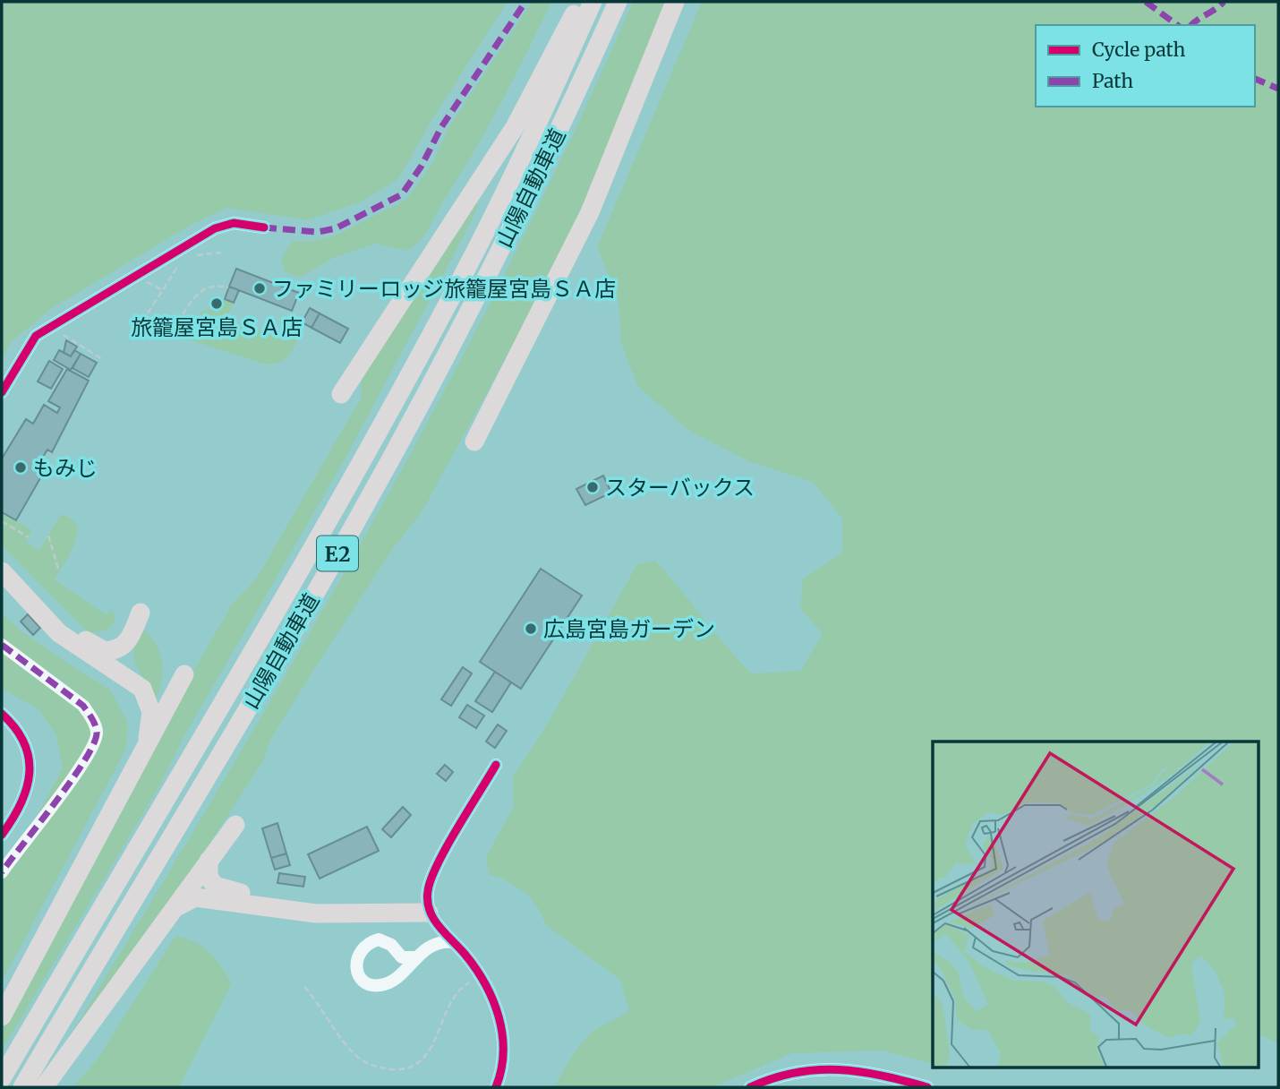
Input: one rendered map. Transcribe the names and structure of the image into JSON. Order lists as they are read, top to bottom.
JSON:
{
  "streets": {
    "highway": ["山陽自動車道", "E2"]
  },
  "places": [
    "ファミリーロッジ旅籠屋宮島ＳＡ店",
    "旅籠屋宮島ＳＡ店",
    "もみじ",
    "スターバックス",
    "広島宮島ガーデン"
  ],
  "legend": ["Cycle path", "Path"]
}
